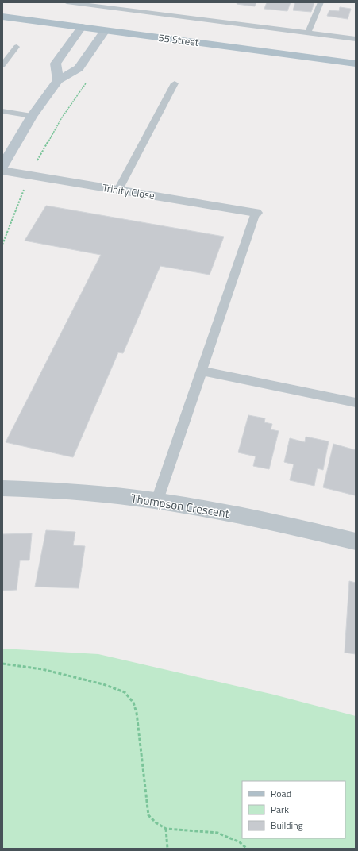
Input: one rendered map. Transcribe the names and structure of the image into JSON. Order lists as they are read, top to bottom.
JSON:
{
  "streets": {
    "main road": ["55 Street"],
    "street": ["Trinity Close", "Thompson Crescent"]
  },
  "legend": ["Road", "Park", "Building"]
}
